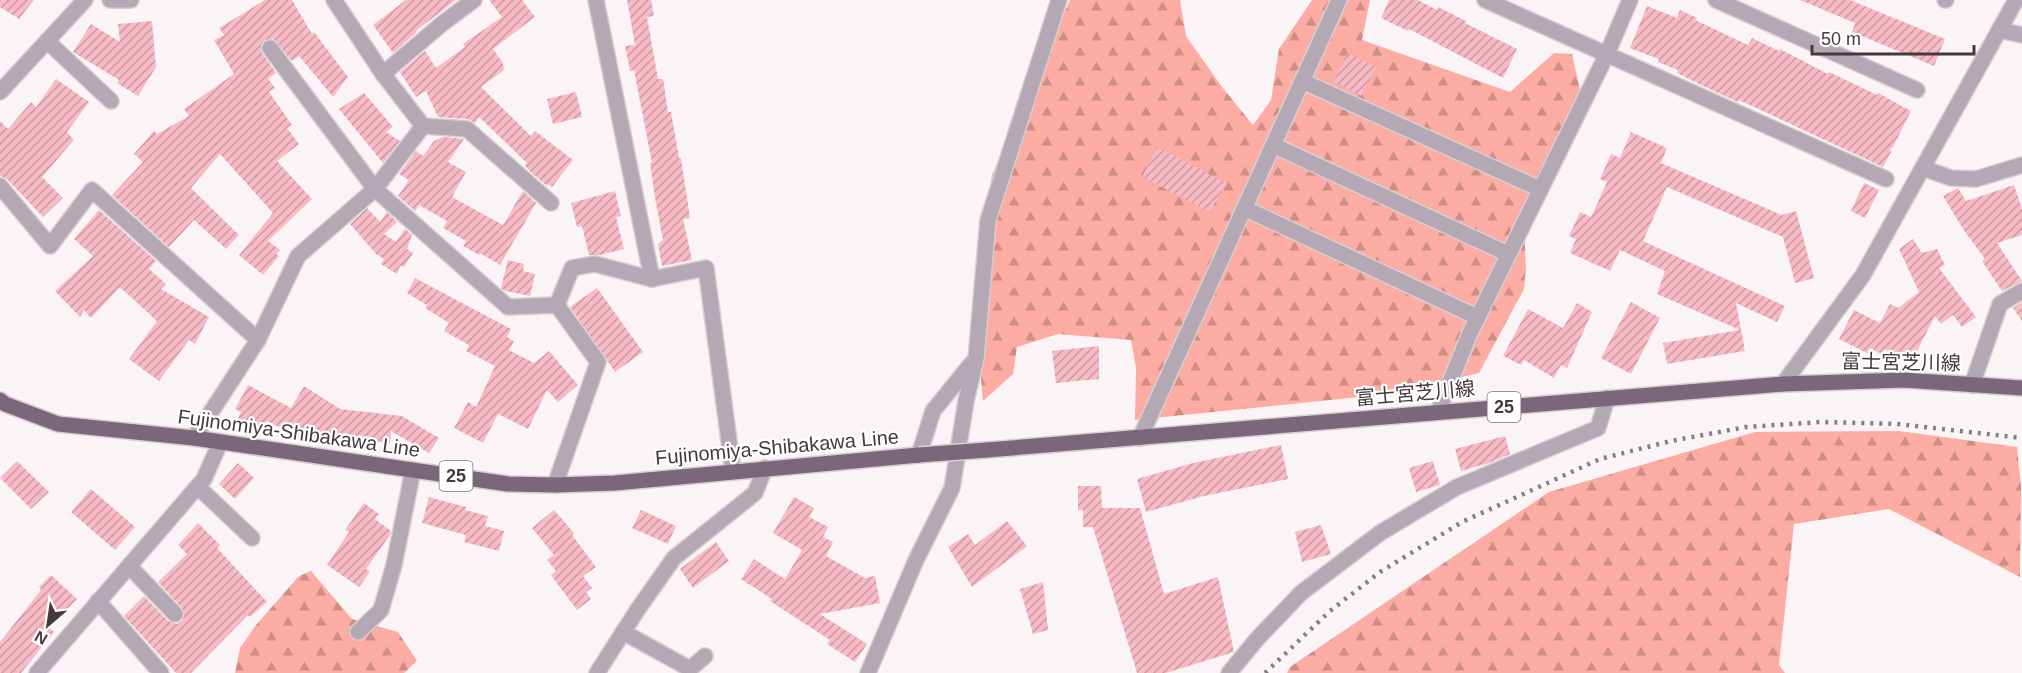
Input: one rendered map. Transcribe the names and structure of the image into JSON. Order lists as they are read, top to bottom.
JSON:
{
  "streets": {
    "main road": ["富士宮芝川線", "25", "Fujinomiya-Shibakawa Line"]
  },
  "crossings": [
    ["富士宮芝川線", "Fujinomiya-Shibakawa Line"]
  ],
  "scale_bar": "50 m",
  "north": "bottom left"
}
